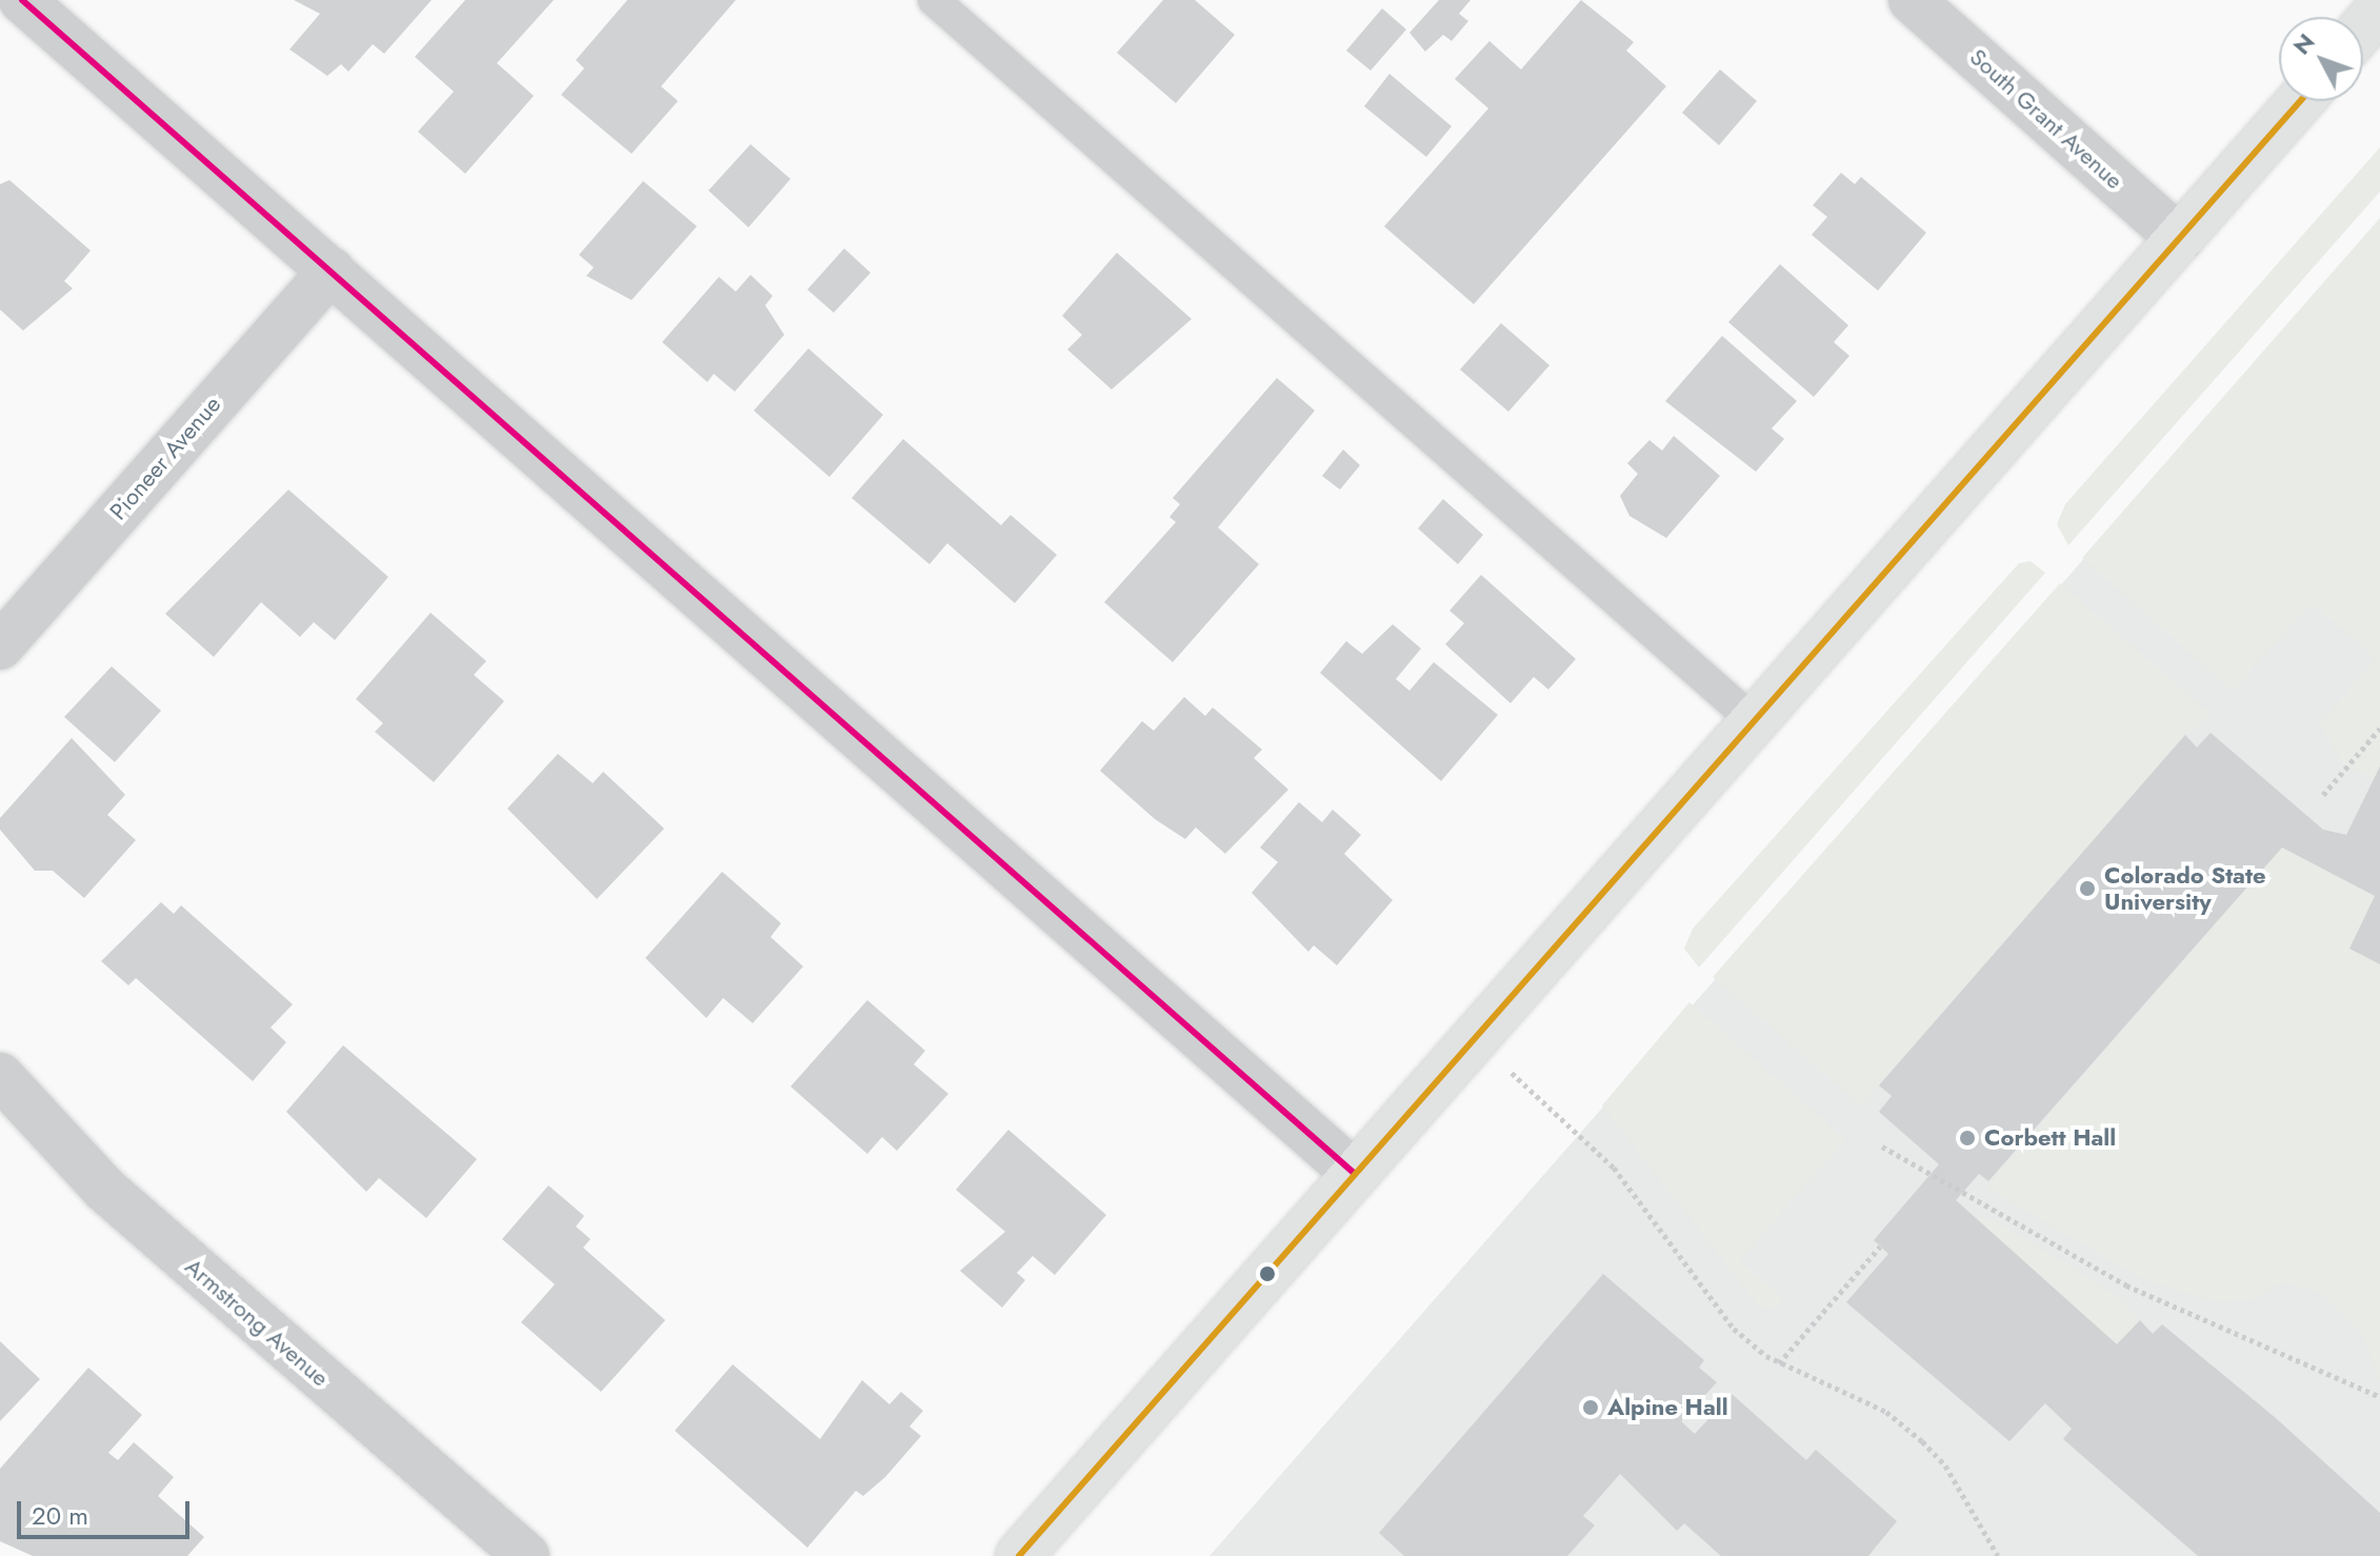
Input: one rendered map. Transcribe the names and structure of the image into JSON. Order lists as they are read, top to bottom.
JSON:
{
  "streets": {
    "street": ["South Grant Avenue", "Pioneer Avenue", "Armstrong Avenue"]
  },
  "places": ["Colorado State University", "Corbett Hall", "Alpine Hall"],
  "scale_bar": "20 m",
  "north": "top left"
}
